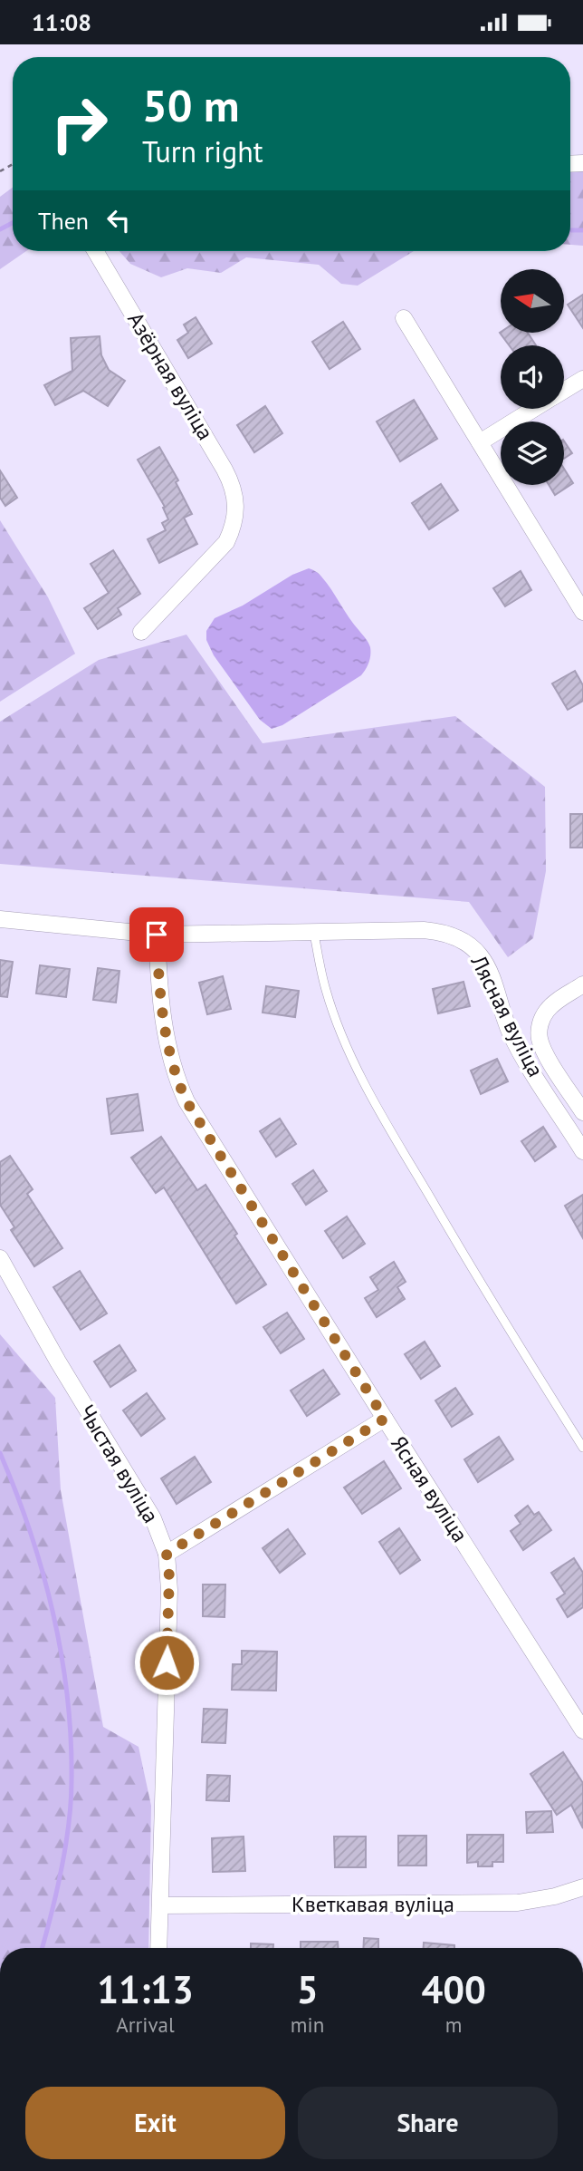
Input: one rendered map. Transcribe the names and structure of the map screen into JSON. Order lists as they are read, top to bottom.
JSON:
{
  "streets": {
    "street": [
      "Азёрная вуліца",
      "Лясная вуліца",
      "Чыстая вуліца",
      "Ясная вуліца",
      "Кветкавая вуліца"
    ]
  },
  "crossings": [
    ["Чыстая вуліца", "Кветкавая вуліца"]
  ],
  "north": "left",
  "page": {
    "status": "11:08",
    "turn": ["50 m", "Turn right"],
    "then": "Then",
    "eta": [
      "11:13",
      "Arrival",
      "5",
      "min",
      "400",
      "m"
    ],
    "buttons": ["Exit", "Share"]
  }
}
